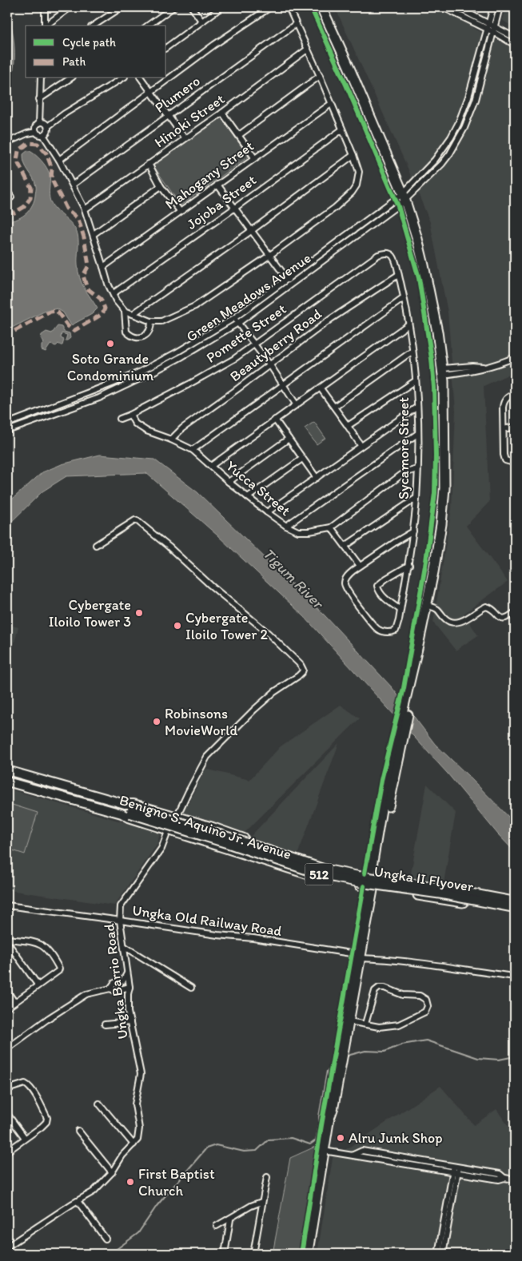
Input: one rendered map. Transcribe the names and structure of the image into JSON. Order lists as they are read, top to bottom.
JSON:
{
  "streets": {
    "highway": ["Benigno S. Aquino Jr. Avenue", "512"],
    "main road": ["Ungka II Flyover"],
    "street": [
      "Plumero",
      "Hinoki Street",
      "Mahogany Street",
      "Jojoba Street",
      "Green Meadows Avenue",
      "Pomette Street",
      "Beautyberry Road",
      "Sycamore Street",
      "Yucca Street",
      "Ungka Old Railway Road",
      "Ungka Barrio Road"
    ]
  },
  "crossings": [
    ["Pomette Street", "Sycamore Street"],
    ["Pomette Street", "Yucca Street"],
    ["Beautyberry Road", "Sycamore Street"],
    ["Beautyberry Road", "Yucca Street"],
    ["Sycamore Street", "Yucca Street"],
    ["Benigno S. Aquino Jr. Avenue", "Ungka II Flyover"],
    ["Benigno S. Aquino Jr. Avenue", "Ungka Barrio Road"],
    ["Ungka Old Railway Road", "Ungka Barrio Road"]
  ],
  "water": ["Tigum River"],
  "places": [
    "Soto Grande Condominium",
    "Cybergate Iloilo Tower 3",
    "Cybergate Iloilo Tower 2",
    "Robinsons MovieWorld",
    "Alru Junk Shop",
    "First Baptist Church"
  ],
  "legend": ["Cycle path", "Path"]
}
